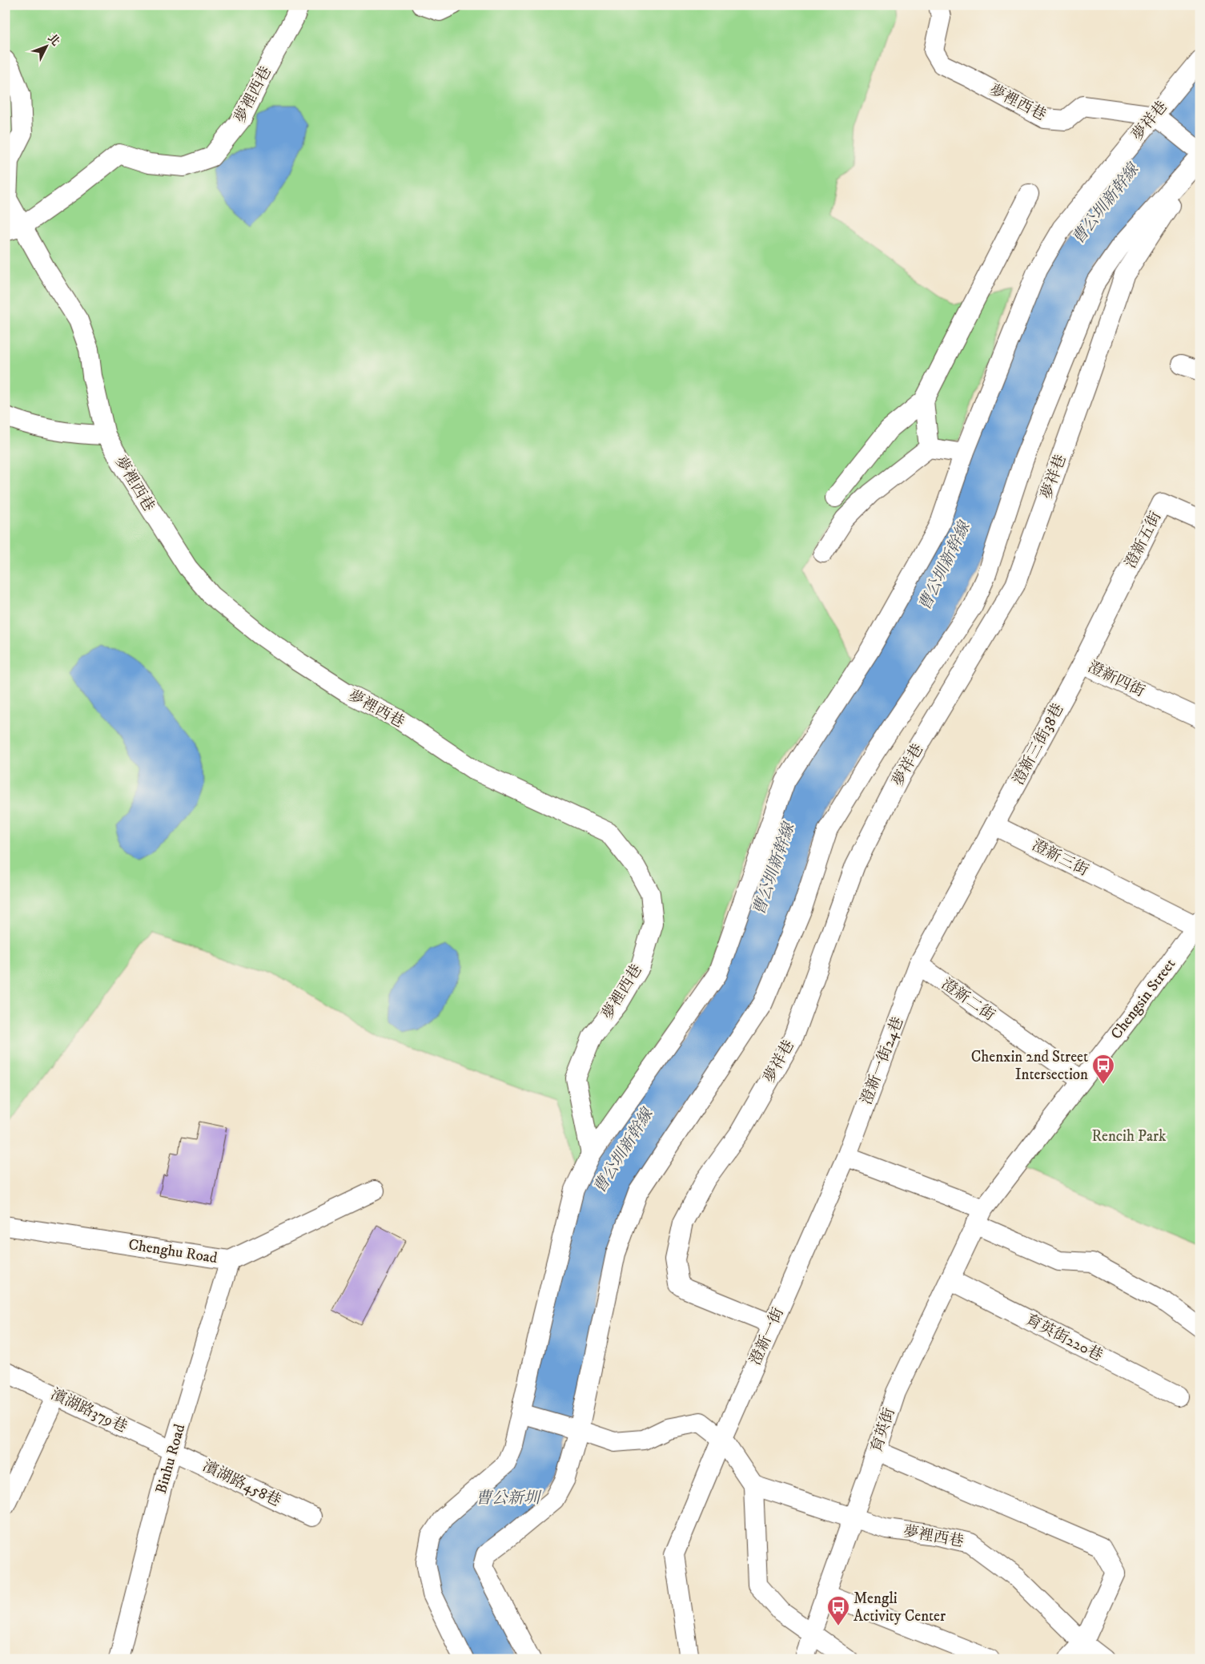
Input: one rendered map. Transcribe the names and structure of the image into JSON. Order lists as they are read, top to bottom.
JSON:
{
  "streets": {
    "street": [
      "夢裡西巷",
      "夢祥巷",
      "澄新五街",
      "澄新四街",
      "澄新三街38巷",
      "澄新三街",
      "Chengsin Street",
      "澄新二街",
      "澄新一街24巷",
      "Chenghu Road",
      "澄新一街",
      "育英街220巷",
      "濱湖路379巷",
      "育英街",
      "Binhu Road",
      "濱湖路458巷"
    ]
  },
  "crossings": [
    ["夢裡西巷", "夢祥巷"],
    ["夢裡西巷", "育英街"],
    ["夢祥巷", "澄新一街"],
    ["澄新五街", "澄新四街"],
    ["澄新四街", "澄新三街38巷"],
    ["澄新三街38巷", "澄新三街"],
    ["澄新三街", "Chengsin Street"],
    ["Chengsin Street", "澄新二街"],
    ["Chengsin Street", "育英街"],
    ["澄新二街", "澄新一街24巷"],
    ["澄新一街24巷", "澄新一街"],
    ["Chenghu Road", "Binhu Road"],
    ["育英街220巷", "育英街"],
    ["濱湖路379巷", "Binhu Road"],
    ["濱湖路379巷", "濱湖路458巷"],
    ["Binhu Road", "濱湖路458巷"]
  ],
  "water": ["曹公圳新幹線", "曹公新圳"],
  "parks": ["Rencih Park"],
  "places": {
    "bus stop": ["Chenxin 2nd Street Intersection", "Mengli Activity Center"]
  },
  "north": "top right"
}
